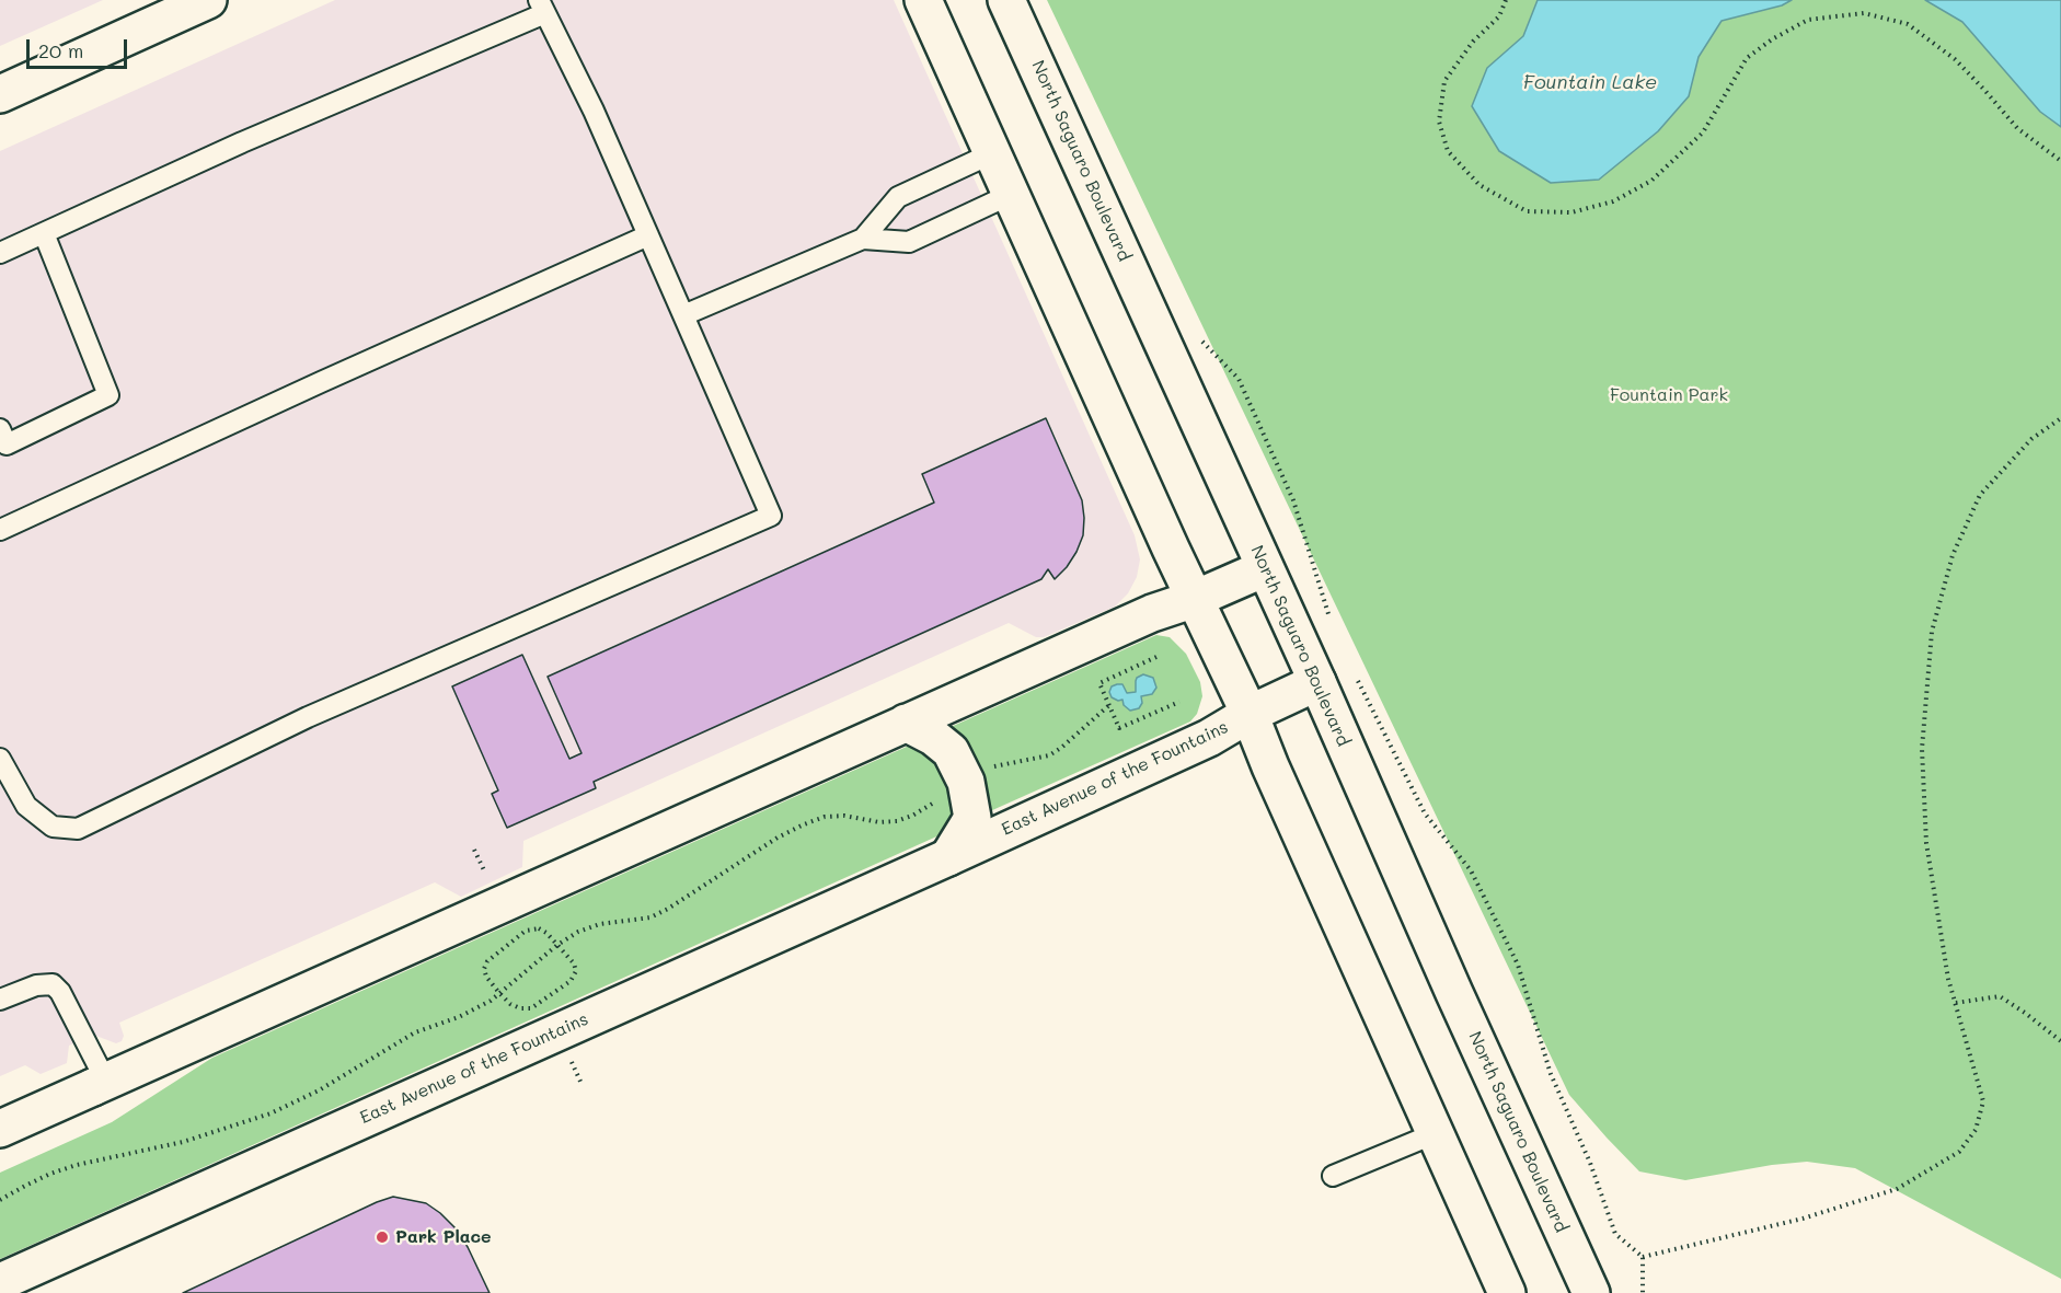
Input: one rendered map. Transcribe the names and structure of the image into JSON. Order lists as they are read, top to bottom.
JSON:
{
  "streets": {
    "street": ["North Saguaro Boulevard", "East Avenue of the Fountains"]
  },
  "crossings": [
    ["North Saguaro Boulevard", "East Avenue of the Fountains"]
  ],
  "water": ["Fountain Lake"],
  "parks": ["Fountain Park"],
  "places": ["Park Place"],
  "scale_bar": "20 m"
}
